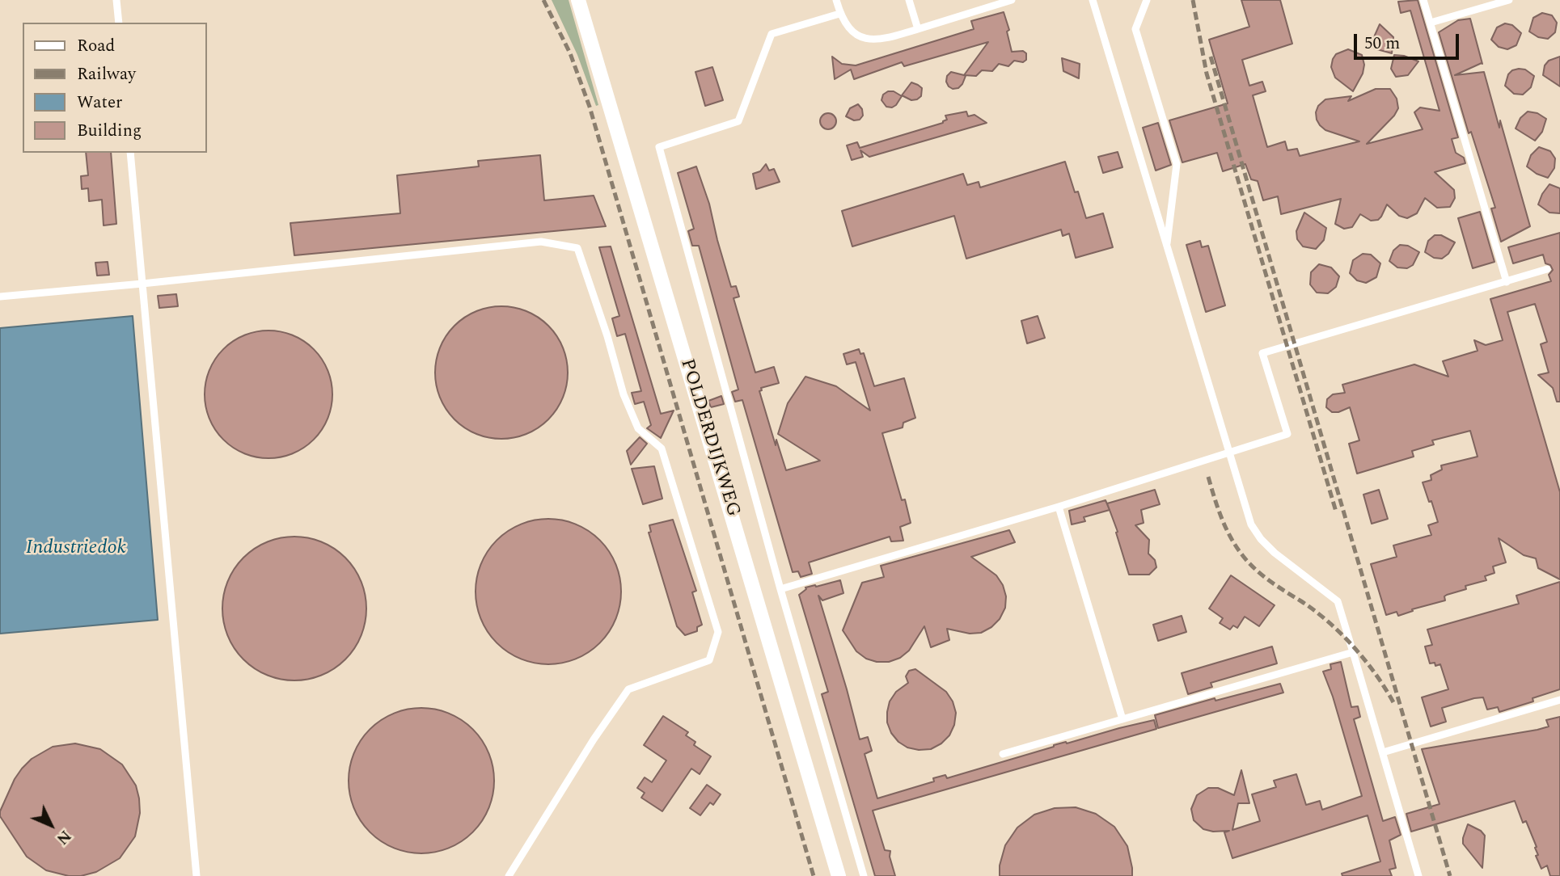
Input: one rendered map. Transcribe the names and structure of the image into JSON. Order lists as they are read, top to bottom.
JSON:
{
  "streets": {
    "street": ["POLDERDIJKWEG"]
  },
  "water": ["Industriedok"],
  "legend": [
    "Road",
    "Railway",
    "Water",
    "Building"
  ],
  "scale_bar": "50 m",
  "north": "bottom right"
}
